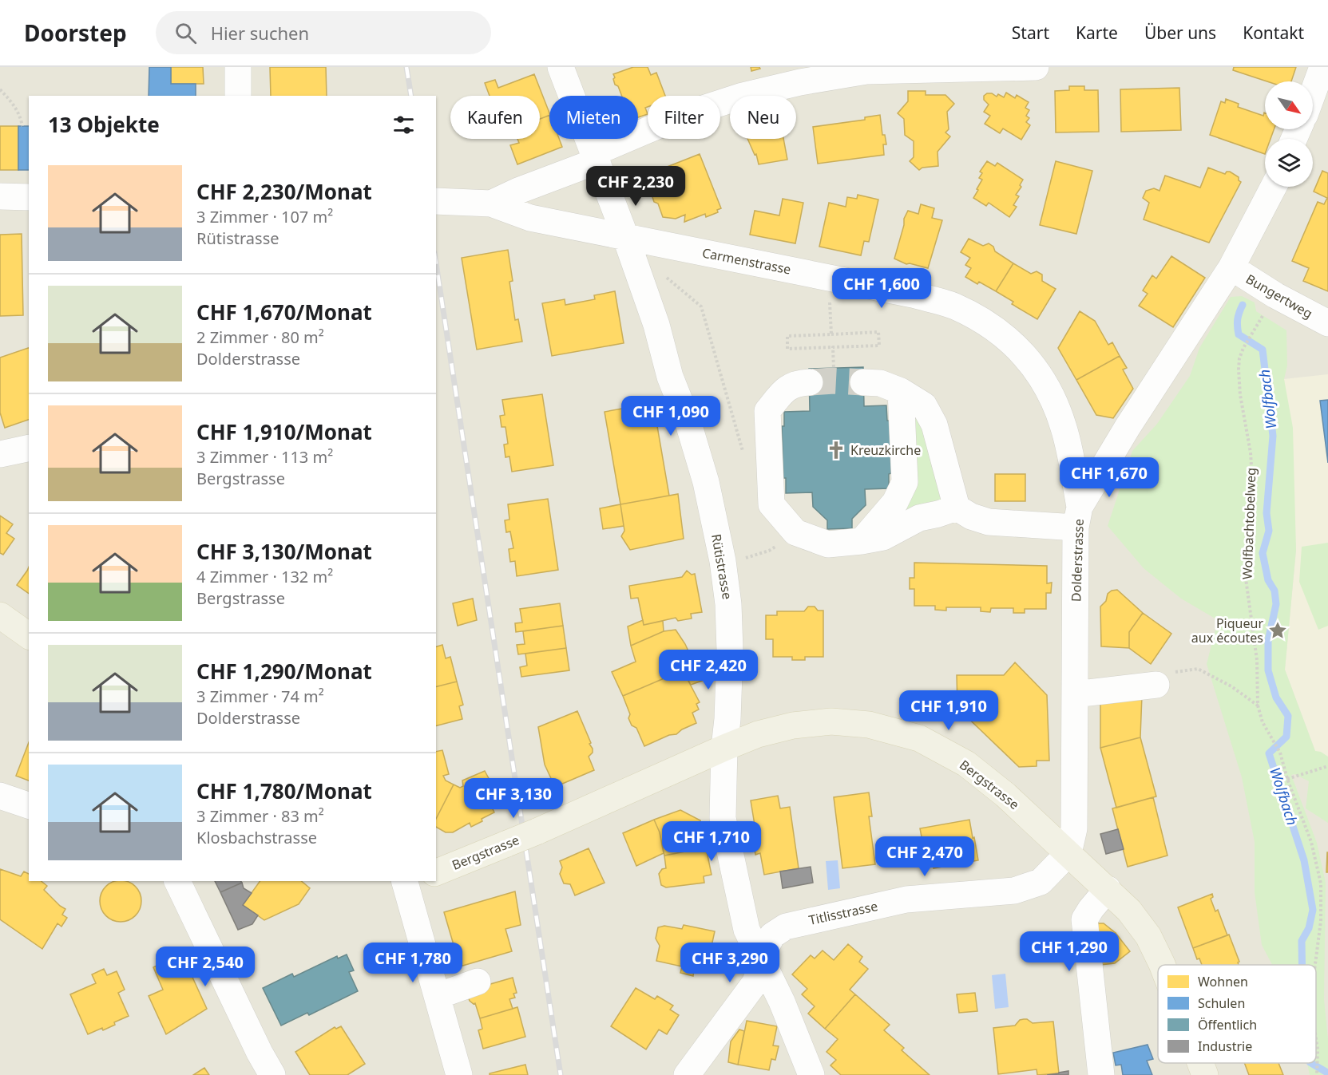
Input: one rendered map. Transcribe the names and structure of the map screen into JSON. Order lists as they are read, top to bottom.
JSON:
{
  "streets": {
    "main road": ["Bergstrasse"],
    "street": [
      "Carmenstrasse",
      "Bungertweg",
      "Dolderstrasse",
      "Rütistrasse",
      "Titlisstrasse"
    ],
    "path": ["Wolfbachtobelweg"]
  },
  "crossings": [
    ["Carmenstrasse", "Dolderstrasse"],
    ["Carmenstrasse", "Rütistrasse"],
    ["Bungertweg", "Dolderstrasse"],
    ["Dolderstrasse", "Bergstrasse"],
    ["Dolderstrasse", "Titlisstrasse"],
    ["Rütistrasse", "Bergstrasse"],
    ["Rütistrasse", "Titlisstrasse"],
    ["Bergstrasse", "Titlisstrasse"]
  ],
  "water": ["Wolfbach"],
  "places": {
    "church": ["Kreuzkirche"],
    "place": ["Piqueur aux écoutes"]
  },
  "legend": [
    "Wohnen",
    "Schulen",
    "Öffentlich",
    "Industrie"
  ],
  "north": "bottom right",
  "page": {
    "header": "Doorstep",
    "search": "Hier suchen",
    "nav": [
      "Start",
      "Karte",
      "Über uns",
      "Kontakt"
    ],
    "chip": [
      "Kaufen",
      "Mieten",
      "Filter",
      "Neu"
    ],
    "heading": "13 Objekte",
    "list": [
      {
        "name": "CHF 2,230/Monat",
        "note": "3 Zimmer · 107 m² · Rütistrasse"
      },
      {
        "name": "CHF 1,670/Monat",
        "note": "2 Zimmer · 80 m² · Dolderstrasse"
      },
      {
        "name": "CHF 1,910/Monat",
        "note": "3 Zimmer · 113 m² · Bergstrasse"
      },
      {
        "name": "CHF 3,130/Monat",
        "note": "4 Zimmer · 132 m² · Bergstrasse"
      },
      {
        "name": "CHF 1,290/Monat",
        "note": "3 Zimmer · 74 m² · Dolderstrasse"
      },
      {
        "name": "CHF 1,780/Monat",
        "note": "3 Zimmer · 83 m² · Klosbachstrasse"
      }
    ],
    "price": [
      "CHF 2,230",
      "CHF 1,600",
      "CHF 1,090",
      "CHF 1,670",
      "CHF 2,420",
      "CHF 1,910",
      "CHF 3,130",
      "CHF 1,710",
      "CHF 2,470",
      "CHF 1,290",
      "CHF 1,780",
      "CHF 3,290",
      "CHF 2,540"
    ]
  }
}
